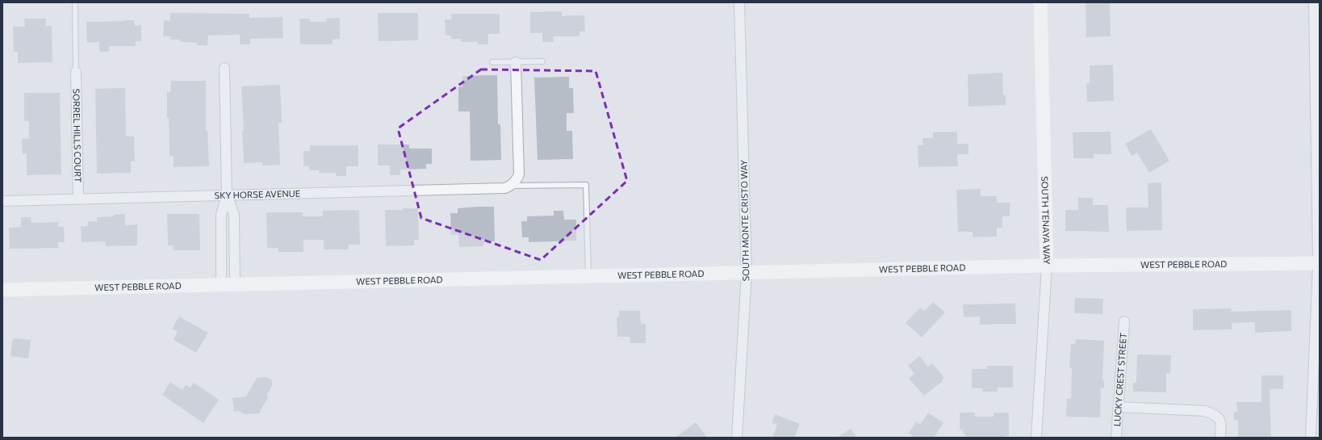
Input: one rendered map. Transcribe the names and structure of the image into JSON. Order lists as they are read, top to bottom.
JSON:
{
  "streets": {
    "street": [
      "SORREL HILLS COURT",
      "SKY HORSE AVENUE",
      "SOUTH MONTE CRISTO WAY",
      "SOUTH TENAYA WAY",
      "WEST PEBBLE ROAD",
      "LUCKY CREST STREET"
    ]
  },
  "crossings": [
    ["SORREL HILLS COURT", "SKY HORSE AVENUE"],
    ["SOUTH MONTE CRISTO WAY", "WEST PEBBLE ROAD"],
    ["SOUTH TENAYA WAY", "WEST PEBBLE ROAD"]
  ]
}
